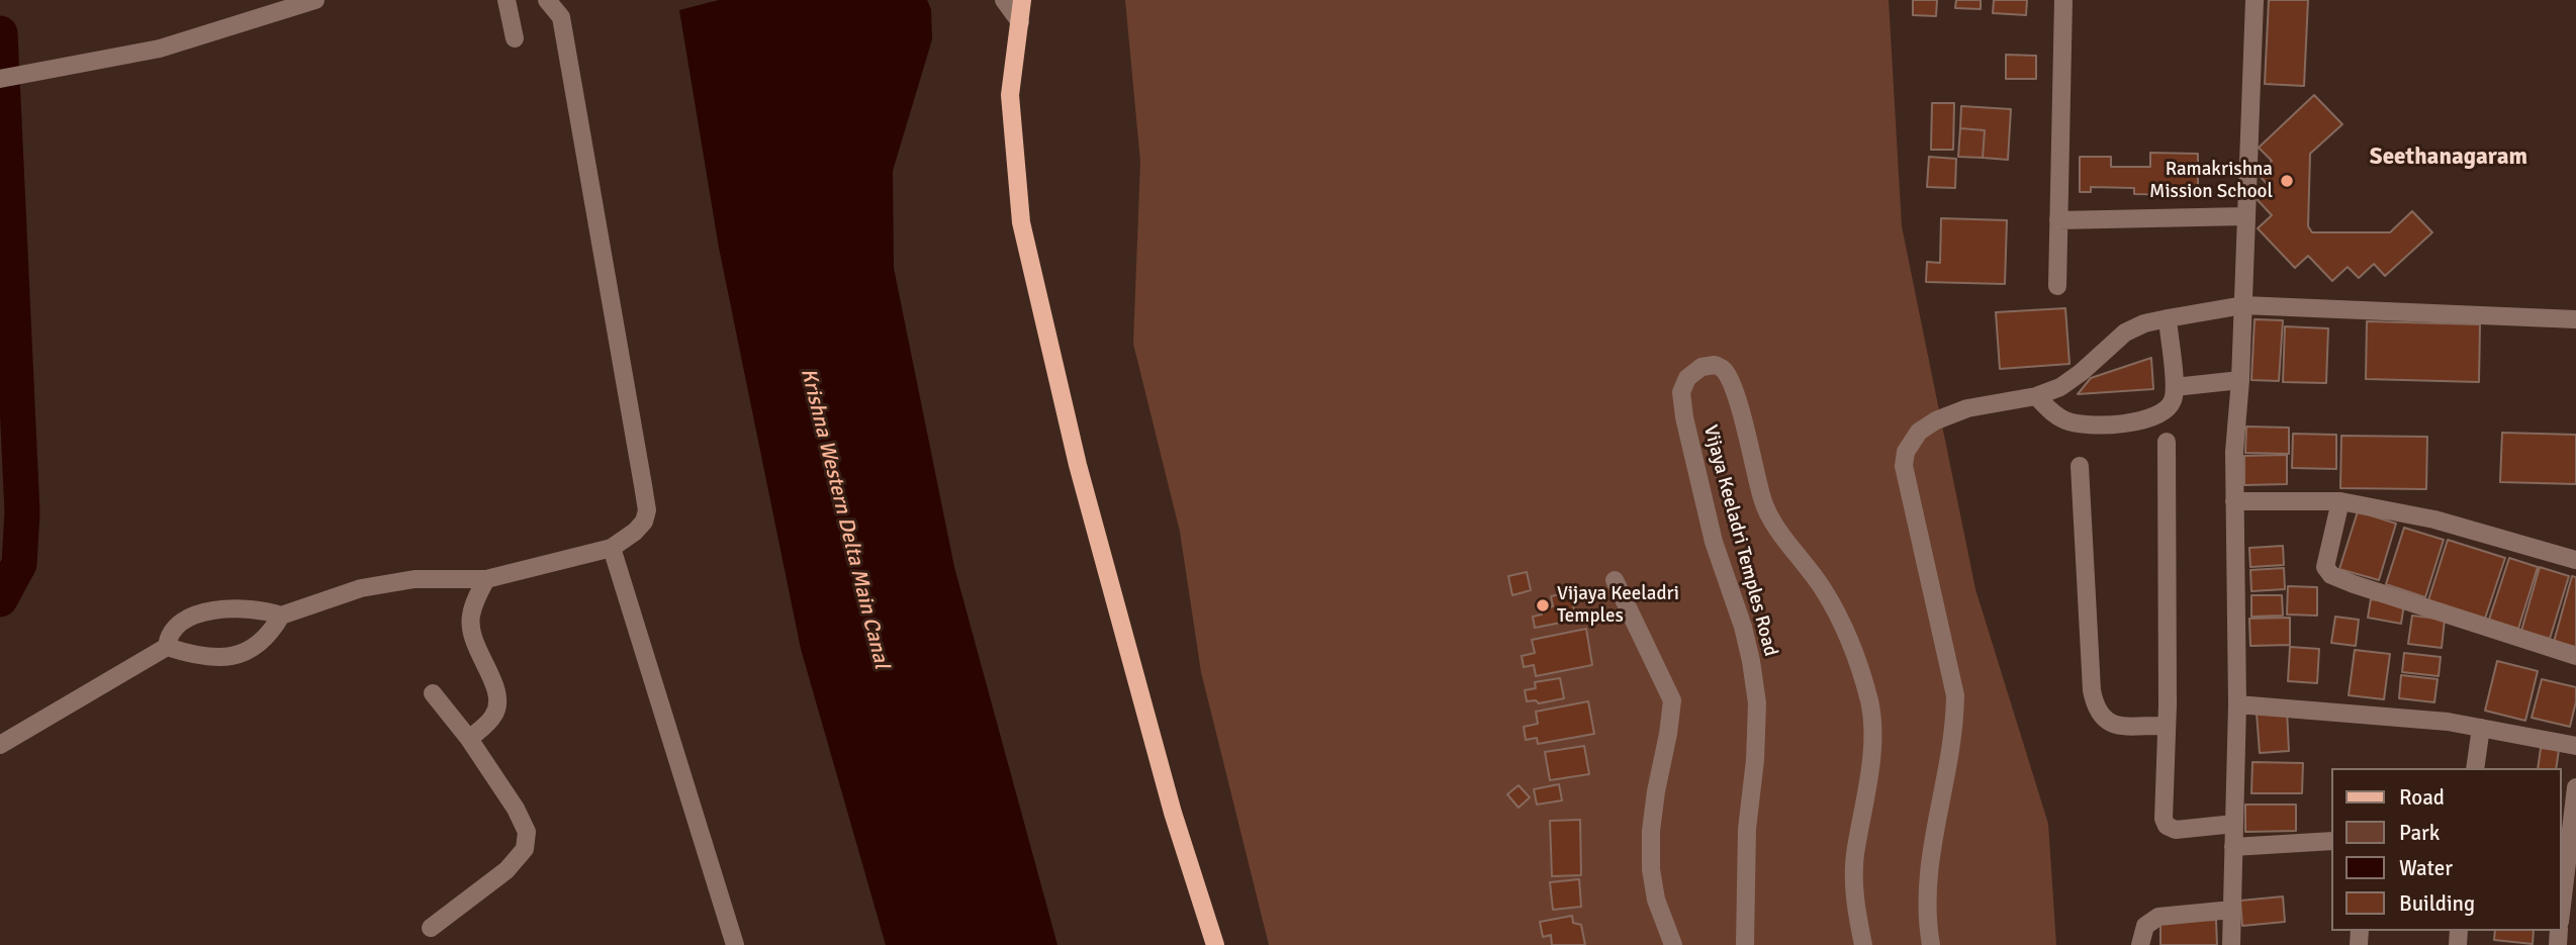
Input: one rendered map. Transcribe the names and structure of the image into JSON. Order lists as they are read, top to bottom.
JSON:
{
  "streets": {
    "street": ["Vijaya Keeladri Temples Road"]
  },
  "districts": ["Seethanagaram"],
  "water": ["Krishna Western Delta Main Canal"],
  "places": ["Ramakrishna Mission School", "Vijaya Keeladri Temples"],
  "legend": [
    "Road",
    "Park",
    "Water",
    "Building"
  ]
}
